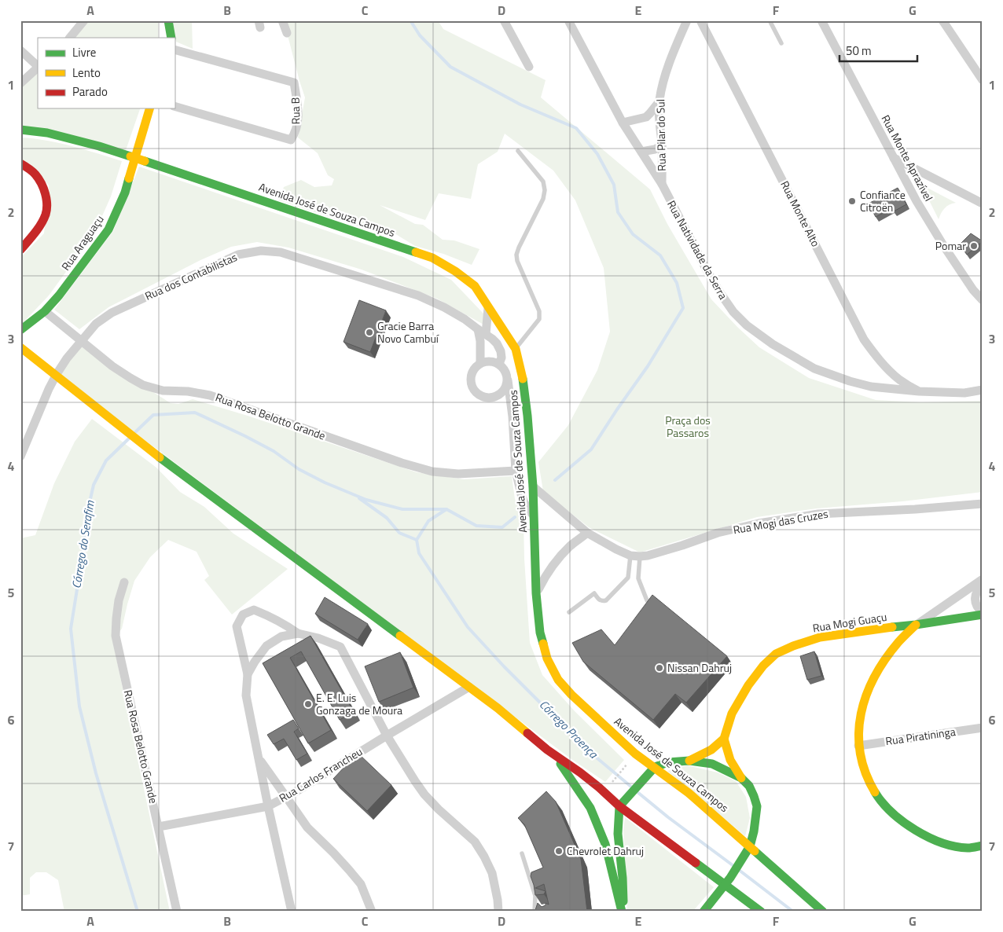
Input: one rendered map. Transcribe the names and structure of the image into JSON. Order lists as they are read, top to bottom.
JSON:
{
  "streets": {
    "main road": ["Avenida José de Souza Campos", "Rua Araguaçu", "Rua Mogi Guaçu"],
    "street": [
      "Rua B",
      "Rua Pilar do Sul",
      "Rua Monte Aprazível",
      "Rua Monte Alto",
      "Rua Natividade da Serra",
      "Rua dos Contabilistas",
      "Rua Rosa Belotto Grande",
      "Rua Mogi das Cruzes",
      "Rua Piratininga",
      "Rua Carlos Francheu"
    ]
  },
  "crossings": [
    ["Rua Pilar do Sul", "Rua Natividade da Serra"],
    ["Rua Monte Alto", "Rua Natividade da Serra"],
    ["Rua Araguaçu", "Rua Rosa Belotto Grande"],
    ["Rua dos Contabilistas", "Rua Rosa Belotto Grande"],
    ["Rua Rosa Belotto Grande", "Rua Carlos Francheu"]
  ],
  "water": ["Córrego do Serafim", "Córrego Proença"],
  "parks": ["Praça dos Passaros"],
  "places": [
    "Confiance Citroën",
    "Pomar",
    "Gracie Barra Novo Cambuí",
    "Nissan Dahruj",
    "E. E. Luis Gonzaga de Moura",
    "Chevrolet Dahruj"
  ],
  "legend": ["Livre", "Lento", "Parado"],
  "scale_bar": "50 m",
  "grid": {
    "columns": [
      "A",
      "B",
      "C",
      "D",
      "E",
      "F",
      "G"
    ],
    "rows": [
      "1",
      "2",
      "3",
      "4",
      "5",
      "6",
      "7"
    ]
  }
}
